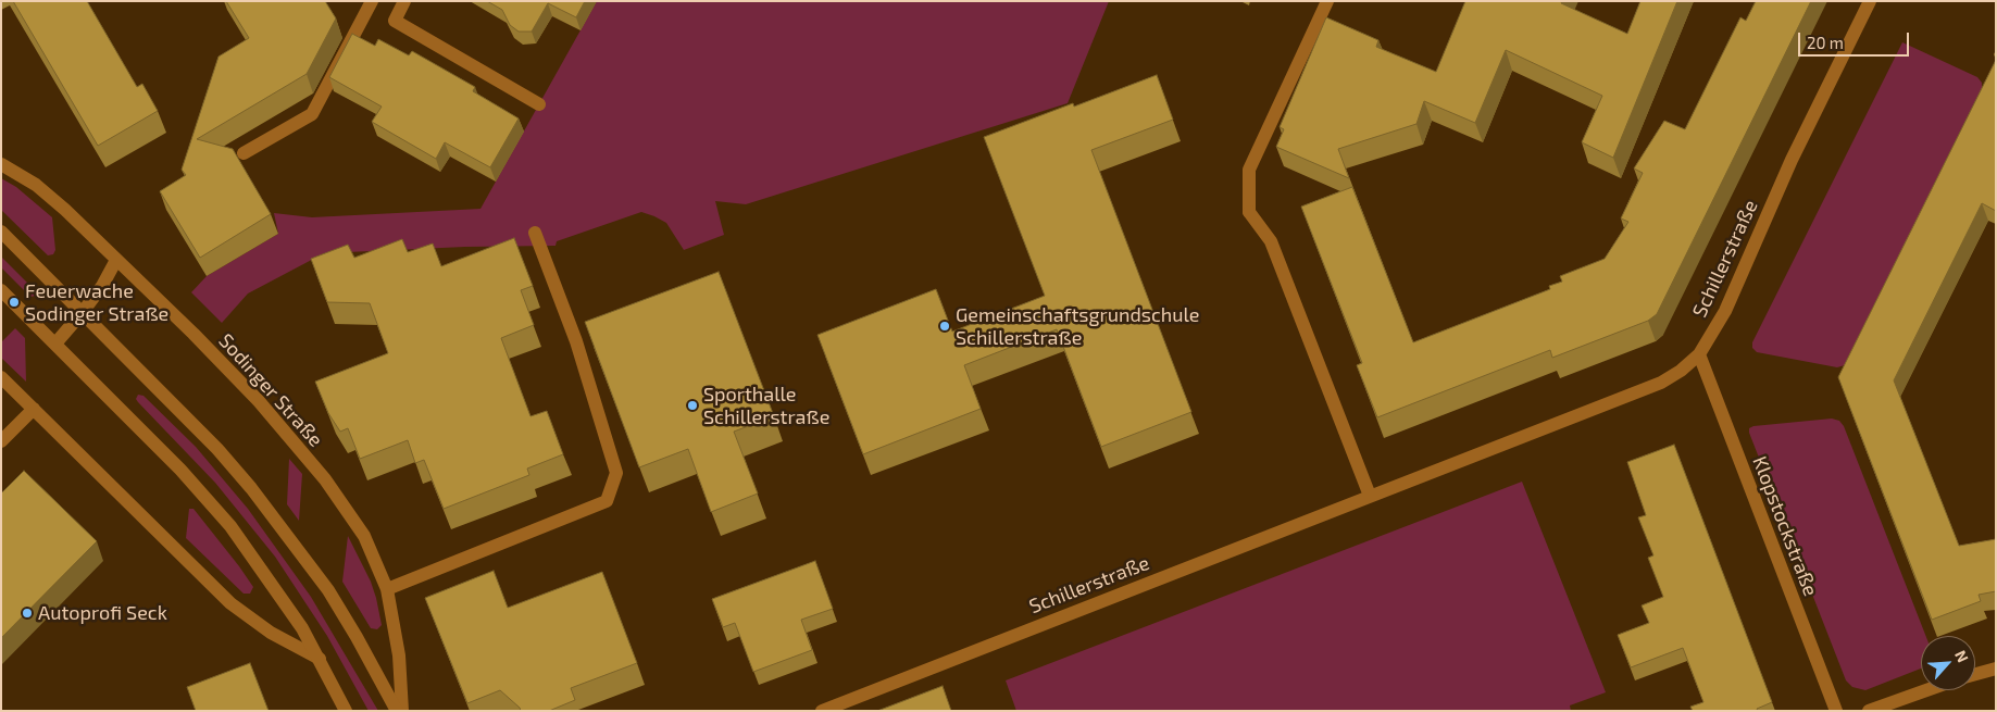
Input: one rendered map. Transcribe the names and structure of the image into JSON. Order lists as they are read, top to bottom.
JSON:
{
  "streets": {
    "street": ["Schillerstraße", "Sodinger Straße", "Klopstockstraße"]
  },
  "crossings": [
    ["Schillerstraße", "Klopstockstraße"]
  ],
  "places": [
    "Feuerwache Sodinger Straße",
    "Gemeinschaftsgrundschule Schillerstraße",
    "Sporthalle Schillerstraße",
    "Autoprofi Seck"
  ],
  "scale_bar": "20 m",
  "north": "top right"
}
